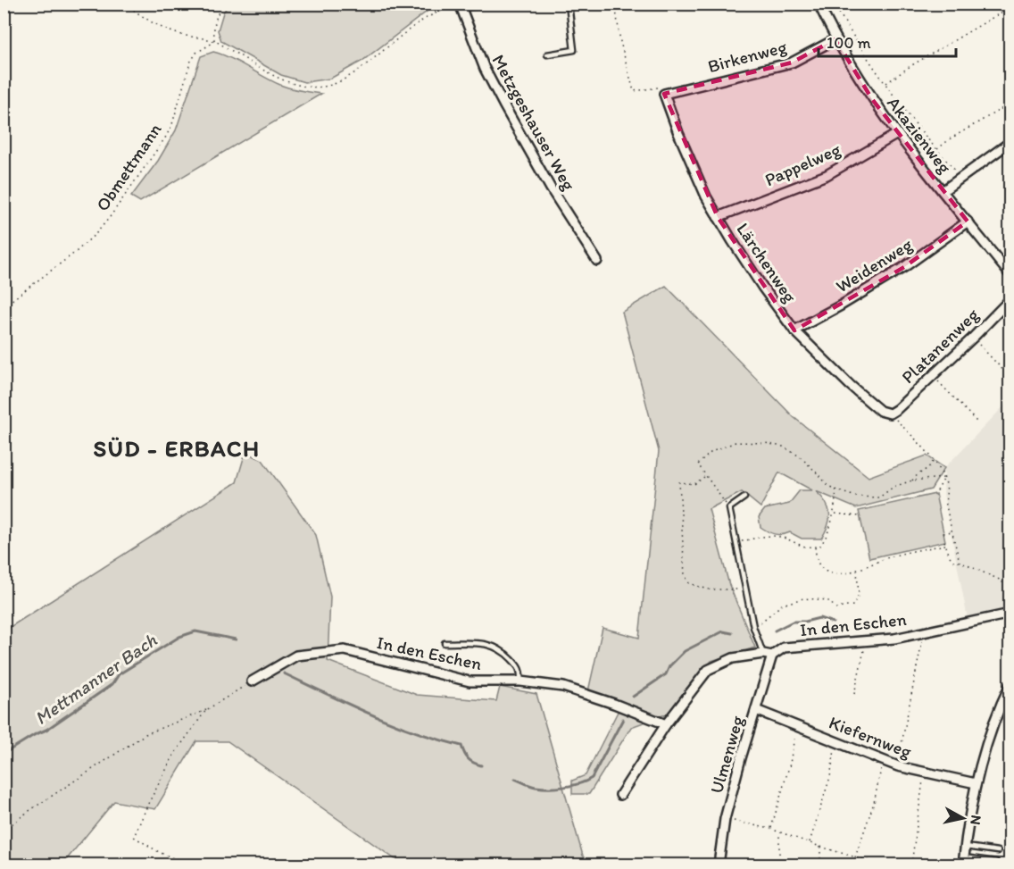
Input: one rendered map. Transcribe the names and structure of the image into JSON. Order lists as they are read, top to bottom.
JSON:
{
  "streets": {
    "street": [
      "Birkenweg",
      "Metzgeshauser Weg",
      "Akazienweg",
      "Pappelweg",
      "Lärchenweg",
      "Weidenweg",
      "Platanenweg",
      "In den Eschen",
      "Kiefernweg",
      "Ulmenweg"
    ],
    "path": ["Obmettmann"]
  },
  "crossings": [
    ["Birkenweg", "Akazienweg"],
    ["Birkenweg", "Lärchenweg"],
    ["Akazienweg", "Pappelweg"],
    ["Akazienweg", "Weidenweg"],
    ["Pappelweg", "Lärchenweg"],
    ["Lärchenweg", "Weidenweg"],
    ["Lärchenweg", "Platanenweg"],
    ["In den Eschen", "Ulmenweg"],
    ["Kiefernweg", "Ulmenweg"]
  ],
  "districts": ["SÜD - ERBACH"],
  "water": ["Mettmanner Bach"],
  "scale_bar": "100 m",
  "north": "right"
}
